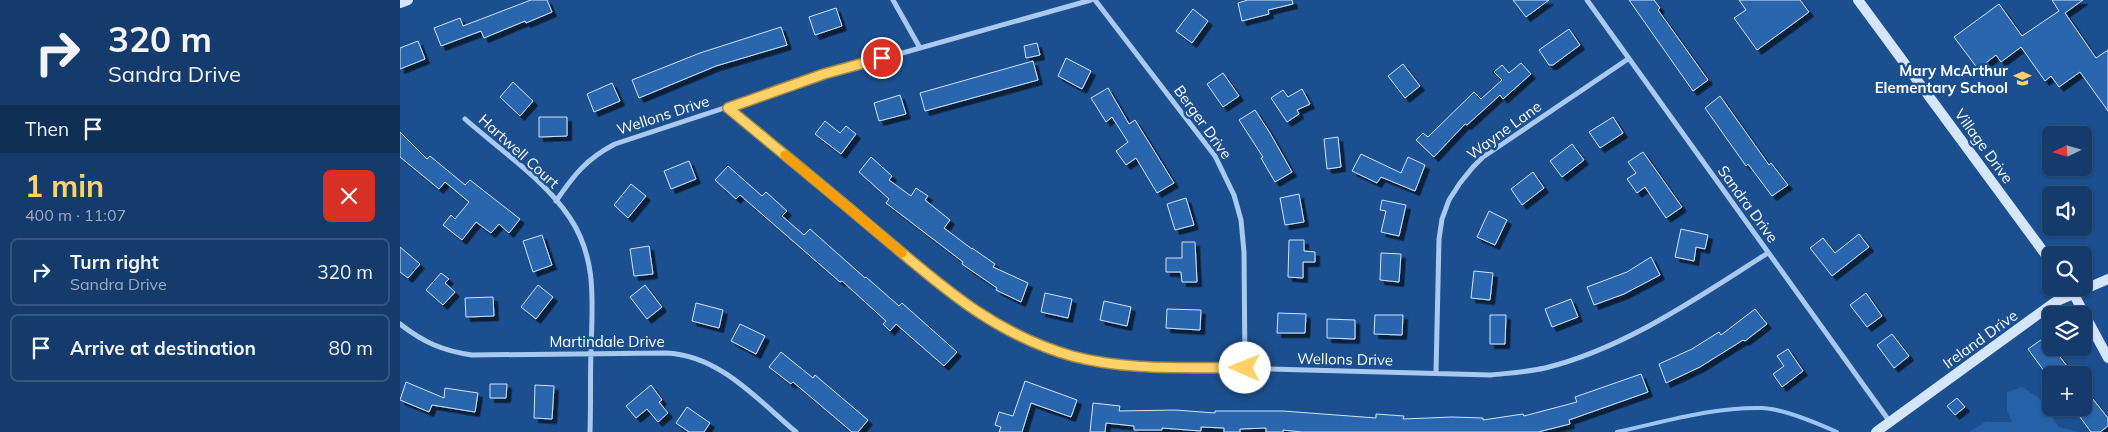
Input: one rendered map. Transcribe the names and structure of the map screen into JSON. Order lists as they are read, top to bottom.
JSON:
{
  "streets": {
    "main road": ["Village Drive", "Ireland Drive"],
    "street": [
      "Wellons Drive",
      "Berger Drive",
      "Wayne Lane",
      "Hartwell Court",
      "Sandra Drive",
      "Martindale Drive"
    ]
  },
  "crossings": [
    ["Wellons Drive", "Berger Drive"],
    ["Wellons Drive", "Wayne Lane"],
    ["Wellons Drive", "Hartwell Court"],
    ["Wellons Drive", "Sandra Drive"],
    ["Wayne Lane", "Sandra Drive"],
    ["Hartwell Court", "Martindale Drive"],
    ["Sandra Drive", "Ireland Drive"]
  ],
  "places": {
    "school or university": ["Mary McArthur Elementary School"]
  },
  "north": "left",
  "page": {
    "turn": ["320 m", "Sandra Drive"],
    "then": "Then",
    "map_buttons": "+",
    "heading": ["1 min", "400 m · 11:07"],
    "list": [
      {
        "name": "Turn right",
        "note": "Sandra Drive",
        "value": "320 m"
      },
      {
        "name": "Arrive at destination",
        "value": "80 m"
      }
    ]
  }
}
